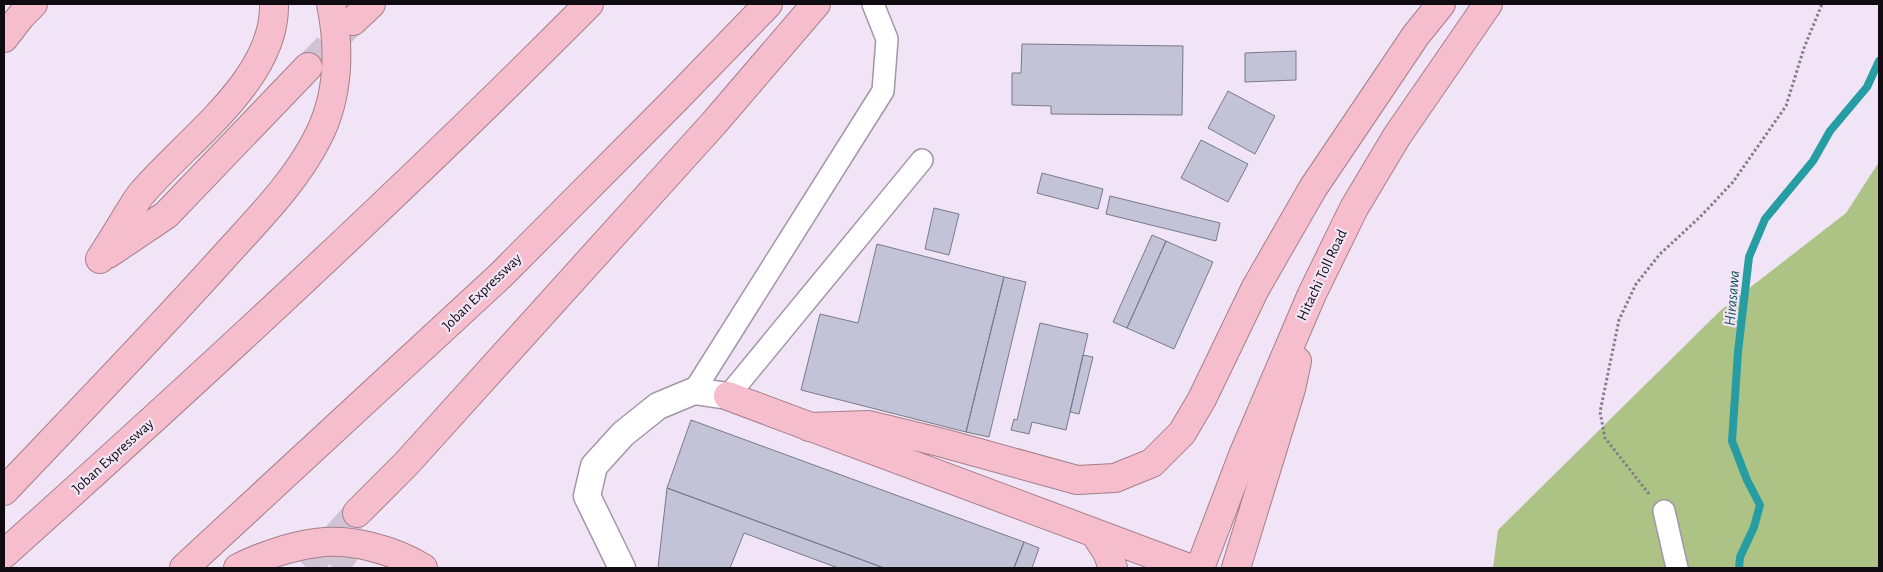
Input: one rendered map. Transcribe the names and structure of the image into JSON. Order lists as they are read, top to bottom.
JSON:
{
  "streets": {
    "highway": ["Hitachi Toll Road", "Joban Expressway"]
  },
  "water": ["Hirasawa"]
}
